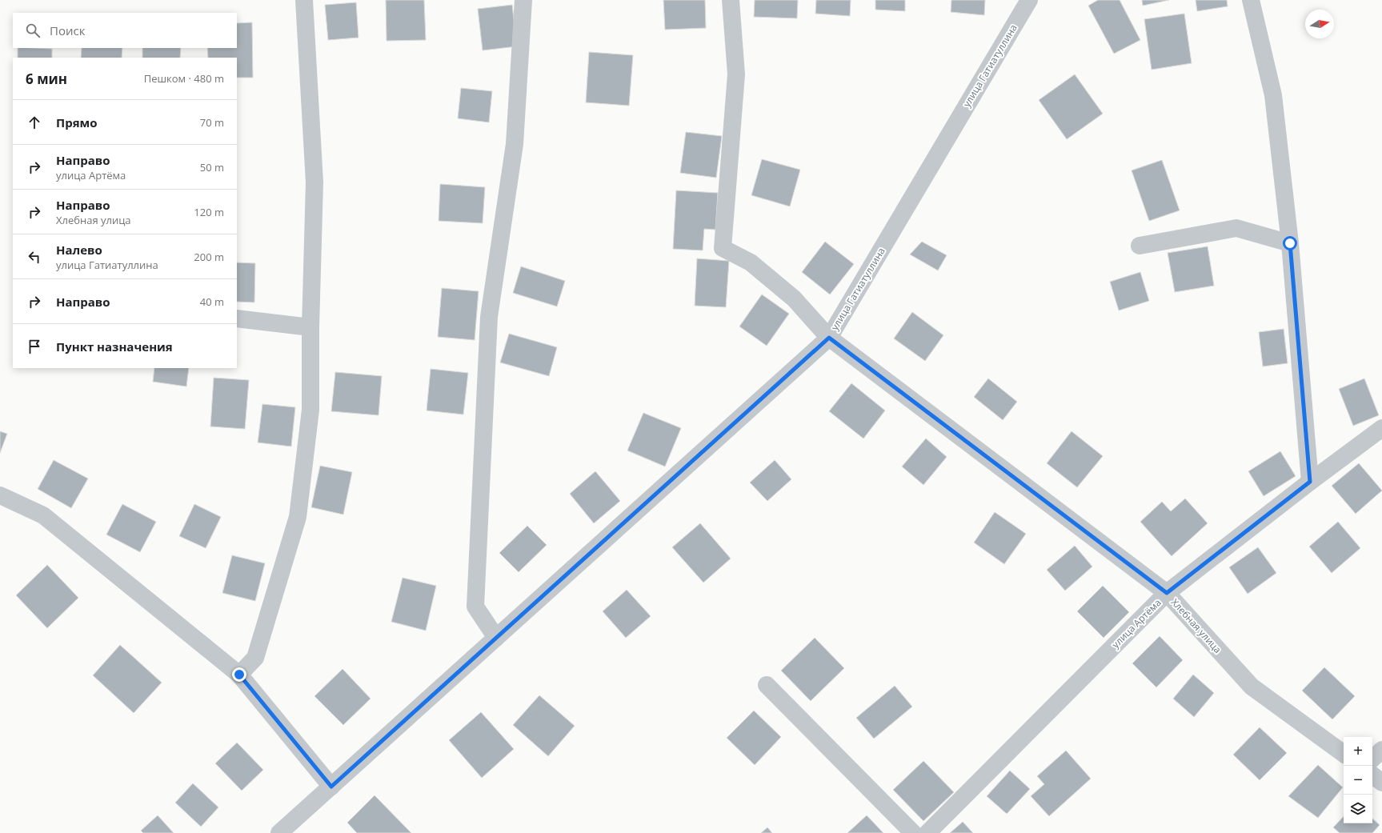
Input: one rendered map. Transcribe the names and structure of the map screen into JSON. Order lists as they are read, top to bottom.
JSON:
{
  "streets": {
    "street": ["улица Гатиатуллина", "улица Артёма", "Хлебная улица"]
  },
  "crossings": [
    ["улица Гатиатуллина", "Хлебная улица"],
    ["улица Артёма", "Хлебная улица"]
  ],
  "north": "right",
  "page": {
    "search": "Поиск",
    "heading": ["6 мин", "Пешком · 480 m"],
    "list": [
      ["Прямо", "70 m"],
      ["Направо", "улица Артёма", "50 m"],
      ["Направо", "Хлебная улица", "120 m"],
      ["Налево", "улица Гатиатуллина", "200 m"],
      ["Направо", "40 m"],
      "Пункт назначения"
    ],
    "map_buttons": ["+", "−"]
  }
}
